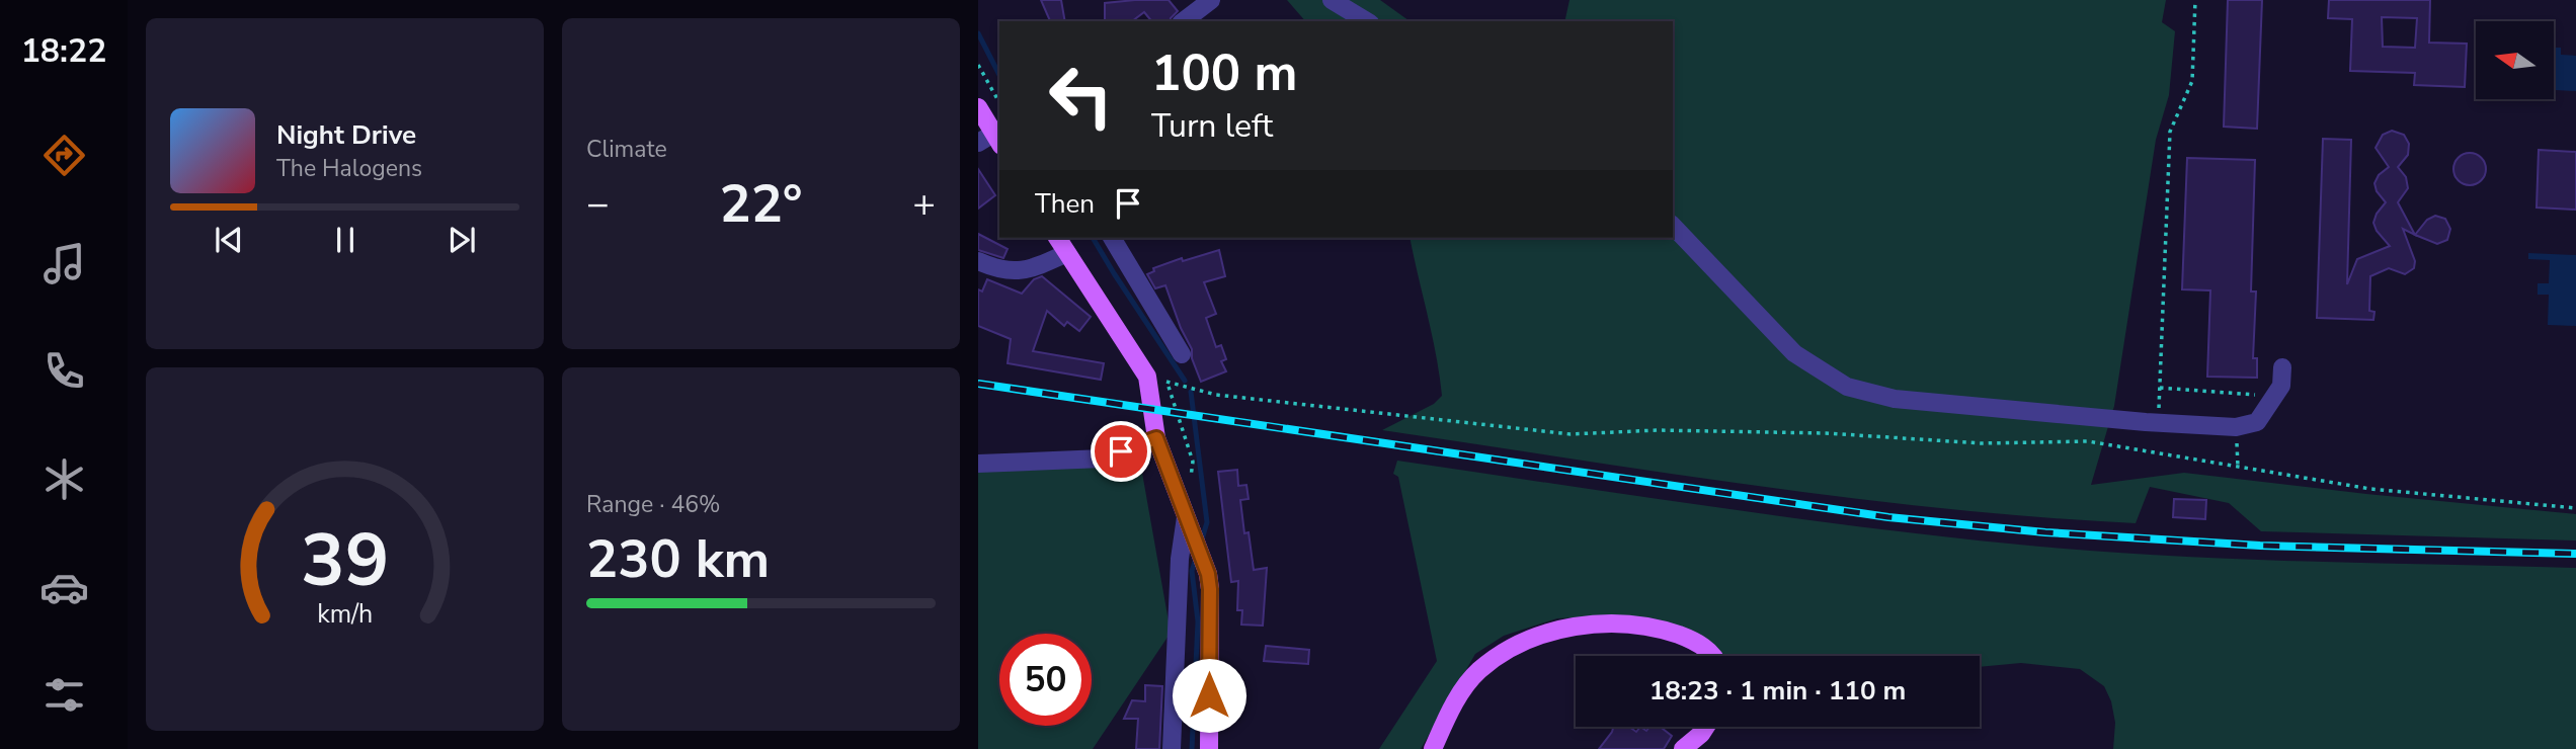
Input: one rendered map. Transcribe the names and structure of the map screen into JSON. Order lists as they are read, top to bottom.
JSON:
{
  "north": "left",
  "page": {
    "tabs": "18:22",
    "tile": [
      "Climate",
      ["Range · 46%", "230 km"]
    ],
    "turn": ["100 m", "Turn left"],
    "song": ["Night Drive", "The Halogens"],
    "then": "Then",
    "heat": ["−", "22°", "+"],
    "limit": "50",
    "trip": "18:23 · 1 min · 110 m",
    "gauge": ["39", "km/h"]
  }
}
